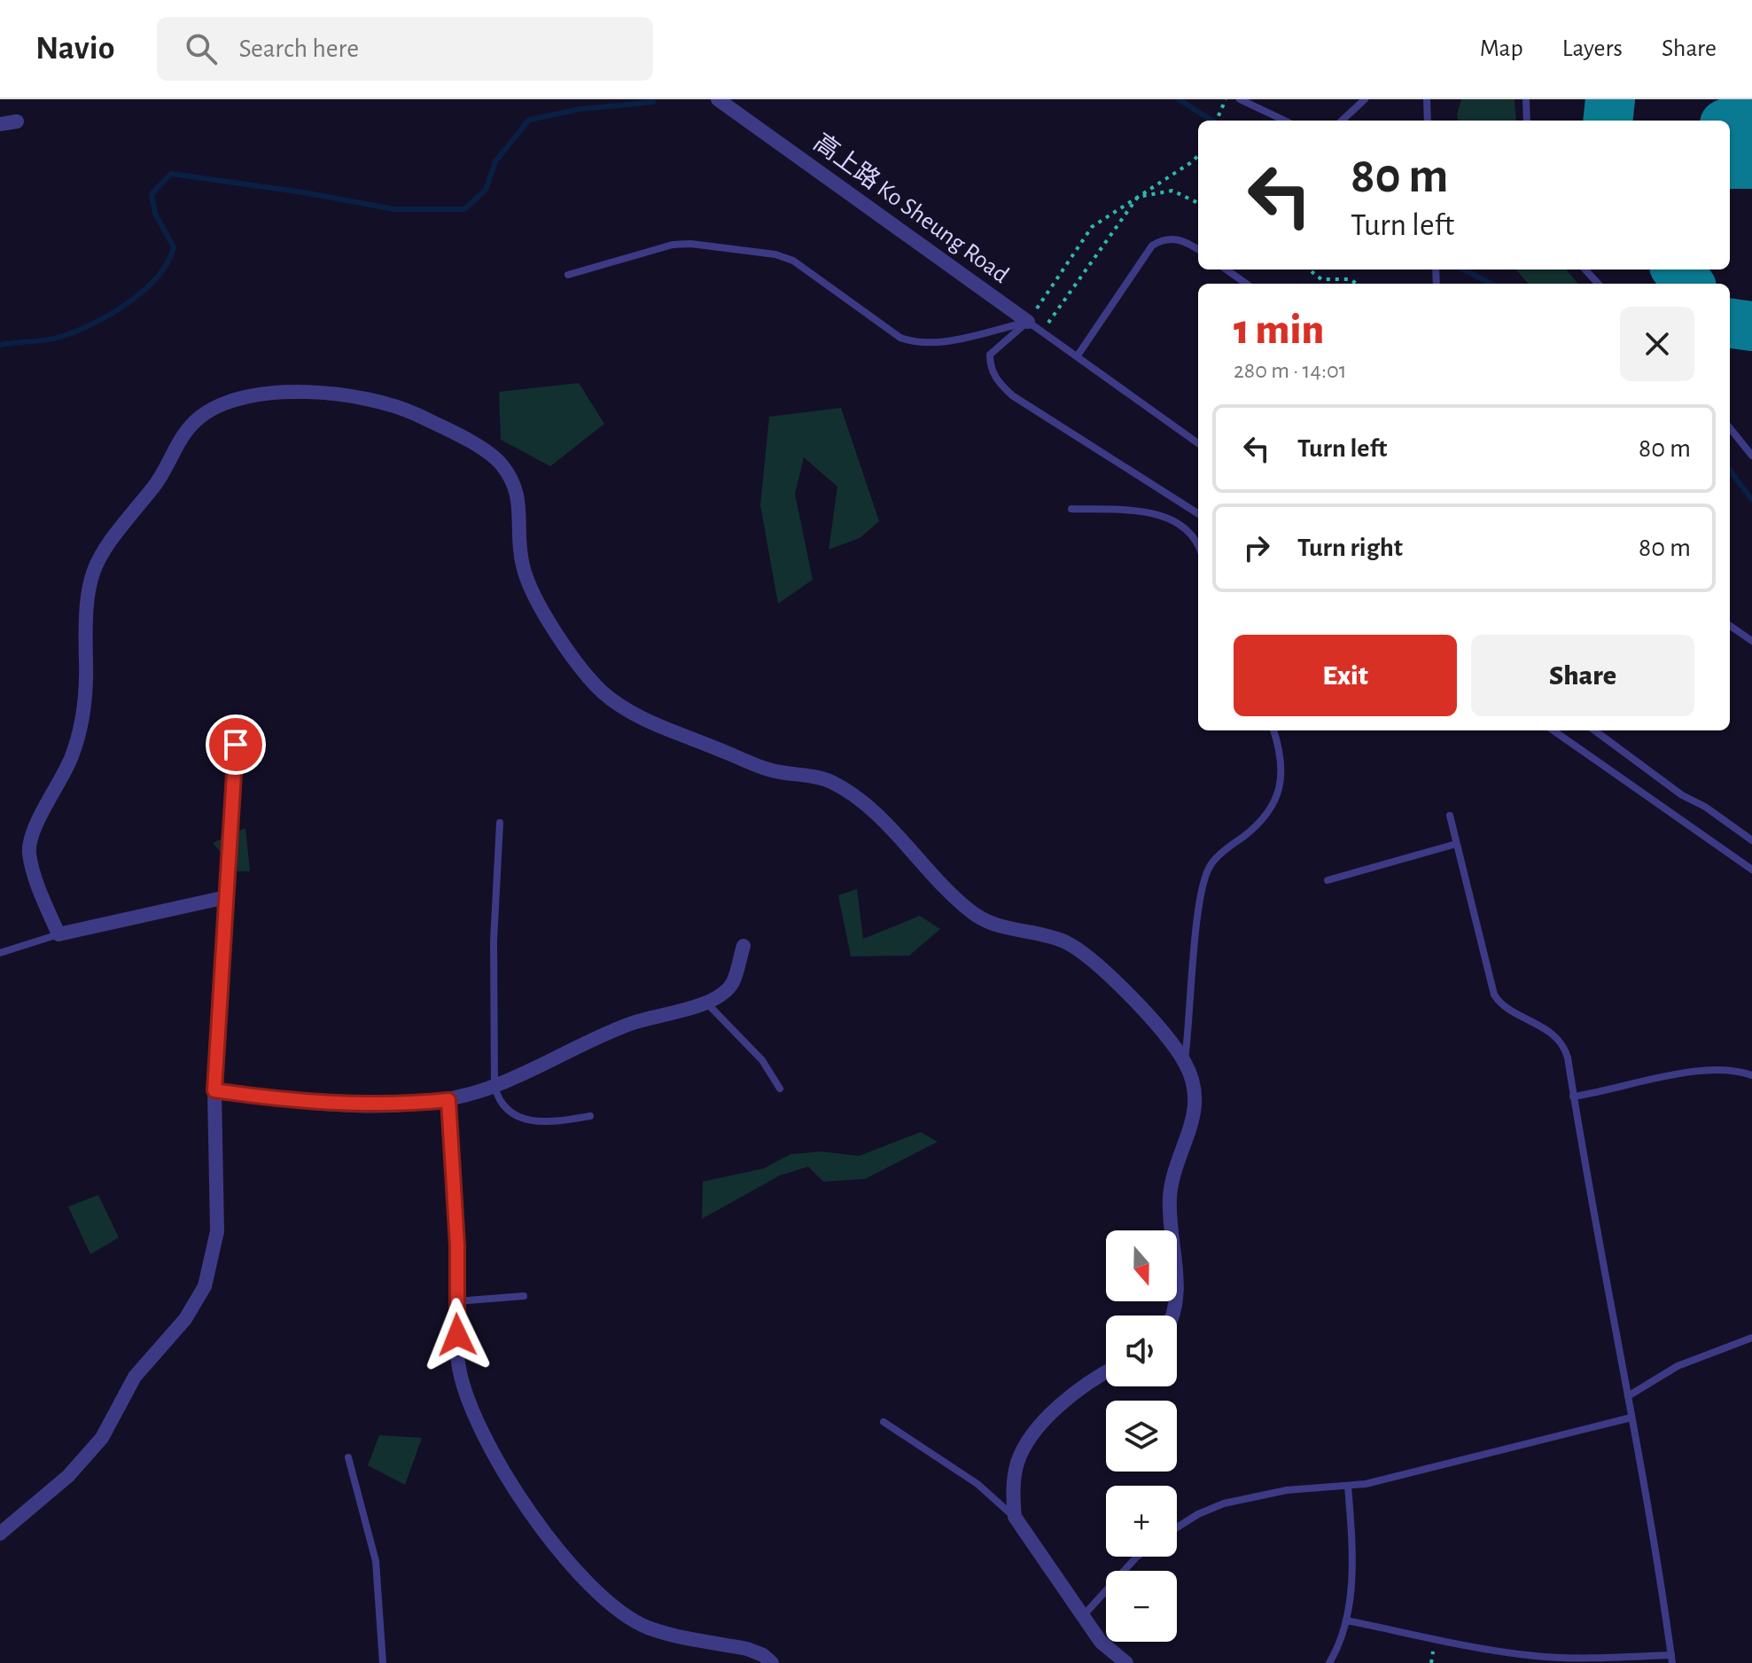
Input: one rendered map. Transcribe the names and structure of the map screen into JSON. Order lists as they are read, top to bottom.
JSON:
{
  "streets": {
    "street": ["高上路 Ko Sheung Road"]
  },
  "north": "bottom",
  "page": {
    "header": "Navio",
    "search": "Search here",
    "nav": ["Map", "Layers", "Share"],
    "turn": ["80 m", "Turn left"],
    "heading": ["1 min", "280 m · 14:01"],
    "list": [
      {
        "name": "Turn left",
        "value": "80 m"
      },
      {
        "name": "Turn right",
        "value": "80 m"
      }
    ],
    "buttons": ["Exit", "Share"],
    "map_buttons": ["+", "−"]
  }
}
